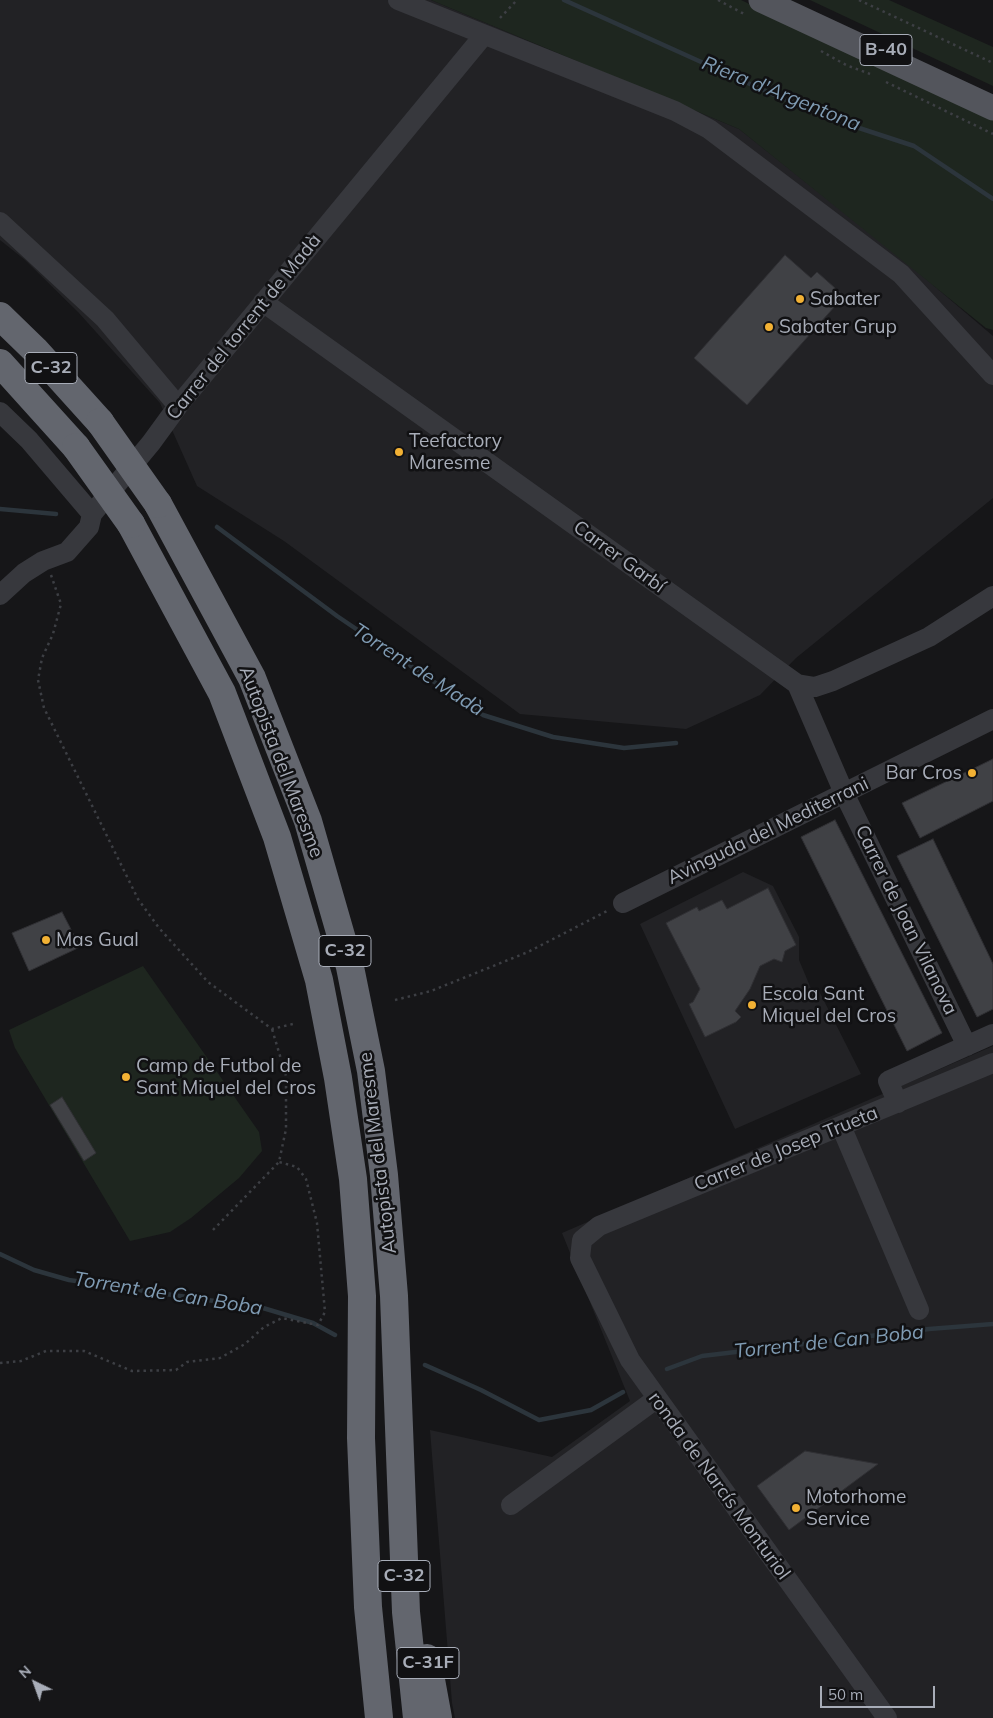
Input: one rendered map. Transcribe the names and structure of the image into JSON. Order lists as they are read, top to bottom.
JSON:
{
  "streets": {
    "highway": ["C-32", "Autopista del Maresme", "C-31F"],
    "main road": ["B-40"],
    "street": [
      "Carrer del torrent de Madà",
      "Carrer Garbí",
      "Avinguda del Mediterrani",
      "Carrer de Joan Vilanova",
      "Carrer de Josep Trueta",
      "ronda de Narcís Monturiol"
    ]
  },
  "crossings": [
    ["Carrer del torrent de Madà", "Carrer Garbí"],
    ["C-32", "Autopista del Maresme"],
    ["C-32", "C-31F"],
    ["Carrer Garbí", "Carrer de Joan Vilanova"],
    ["Autopista del Maresme", "C-31F"],
    ["Avinguda del Mediterrani", "Carrer de Joan Vilanova"],
    ["Carrer de Josep Trueta", "ronda de Narcís Monturiol"]
  ],
  "water": ["Riera d'Argentona", "Torrent de Madà", "Torrent de Can Boba"],
  "places": [
    "Sabater",
    "Sabater Grup",
    "Teefactory Maresme",
    "Bar Cros",
    "Mas Gual",
    "Escola Sant Miquel del Cros",
    "Camp de Futbol de Sant Miquel del Cros",
    "Motorhome Service"
  ],
  "scale_bar": "50 m",
  "north": "top left"
}
